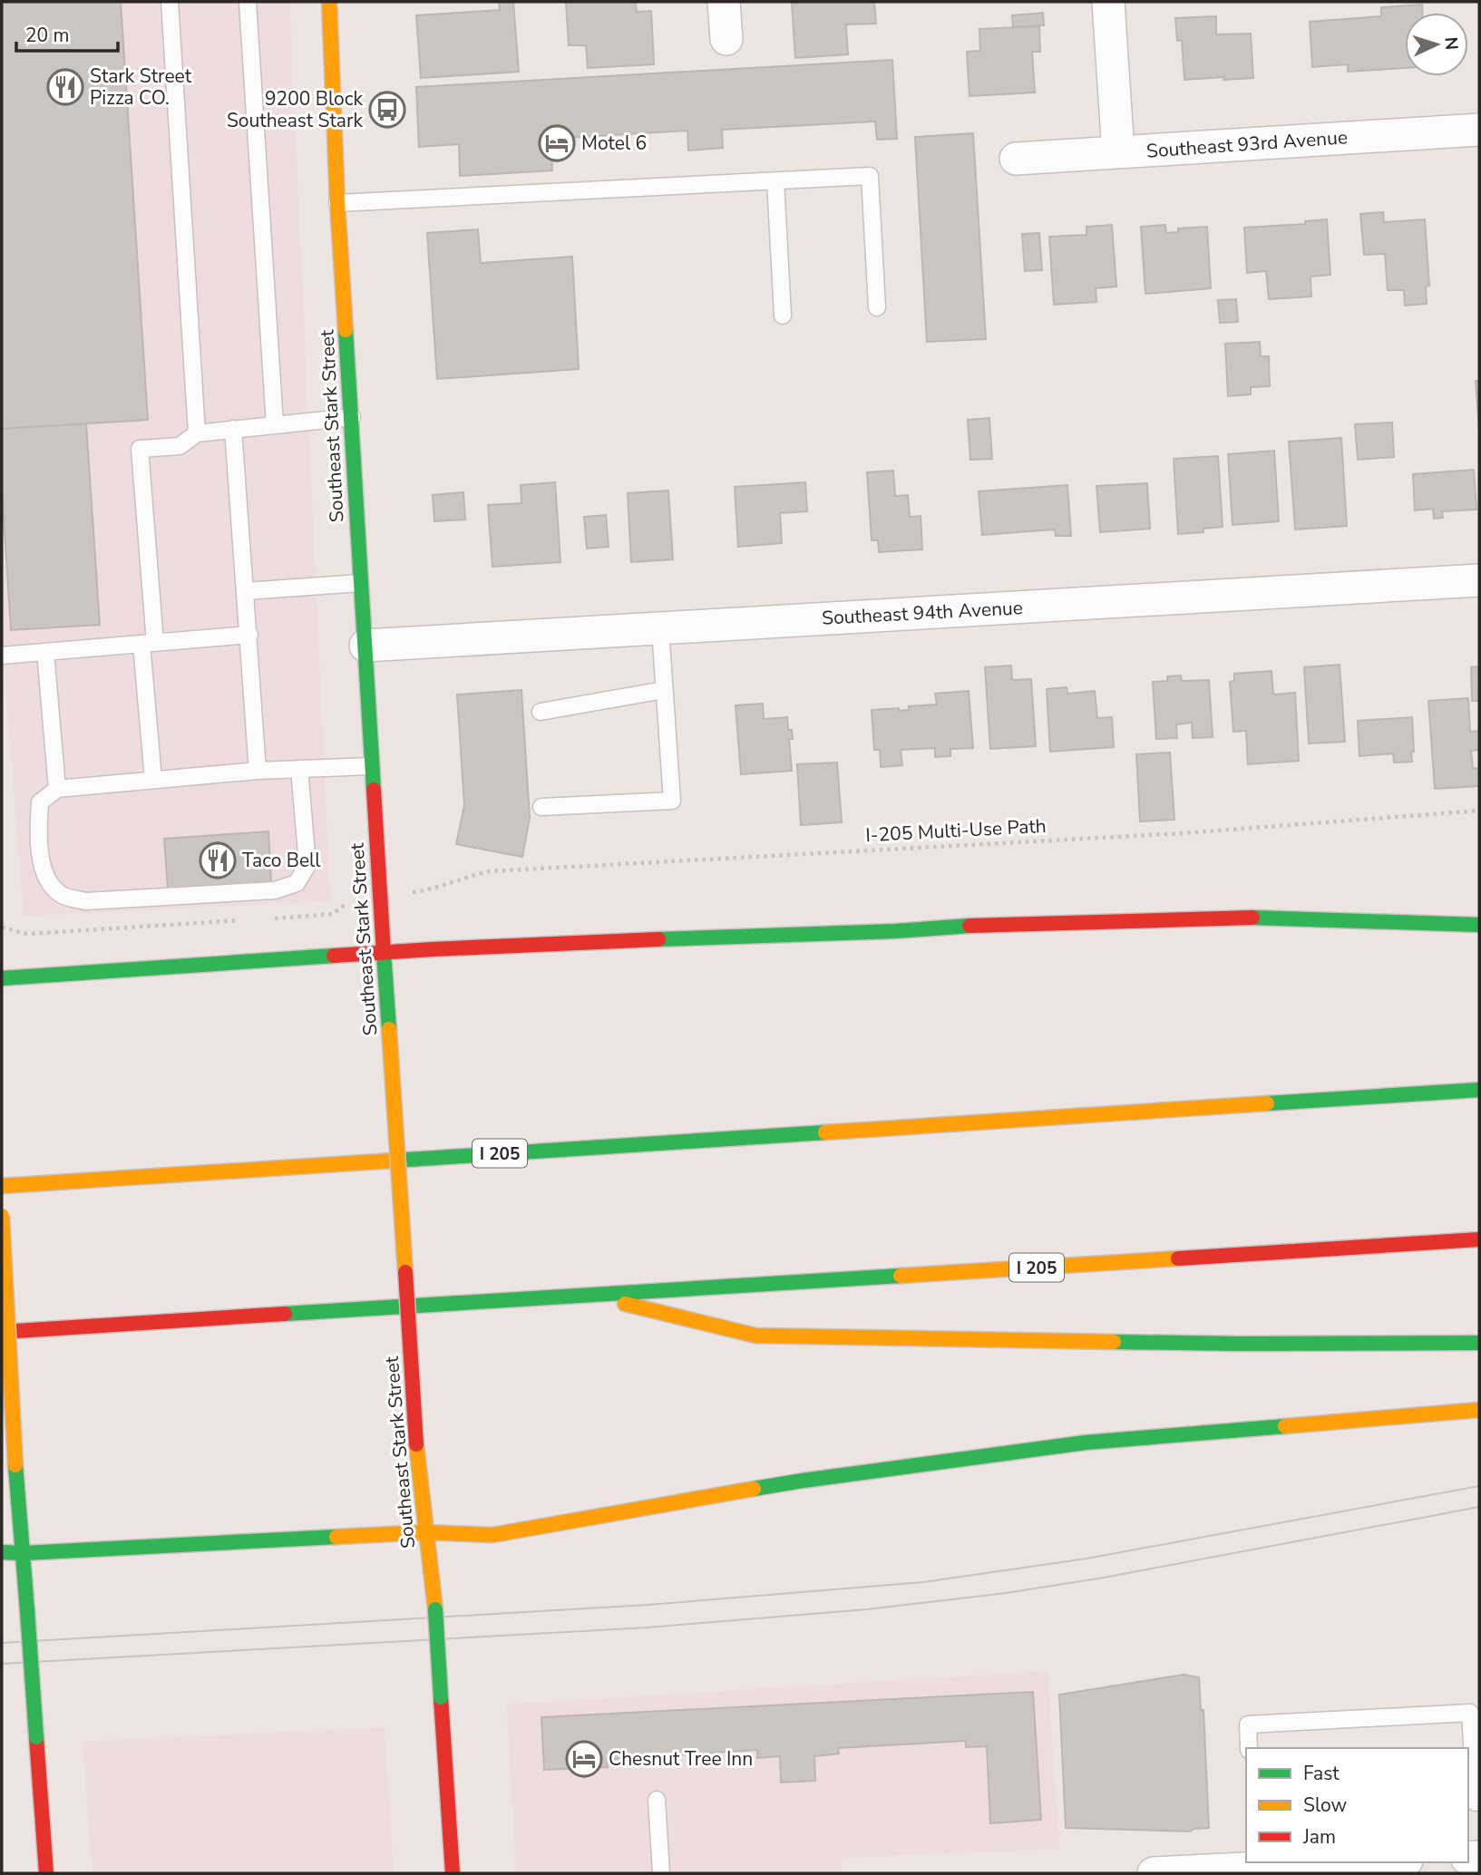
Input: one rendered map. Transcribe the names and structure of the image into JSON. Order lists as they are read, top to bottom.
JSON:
{
  "streets": {
    "main road": ["Southeast Stark Street", "I 205"],
    "street": ["Southeast 93rd Avenue", "Southeast 94th Avenue"],
    "path": ["I-205 Multi-Use Path"]
  },
  "crossings": [
    ["Southeast Stark Street", "Southeast 94th Avenue"]
  ],
  "places": {
    "restaurant": ["Stark Street Pizza CO.", "Taco Bell"],
    "bus stop": ["9200 Block Southeast Stark"],
    "hotel": ["Motel 6", "Chesnut Tree Inn"]
  },
  "legend": ["Fast", "Slow", "Jam"],
  "scale_bar": "20 m",
  "north": "right"
}
